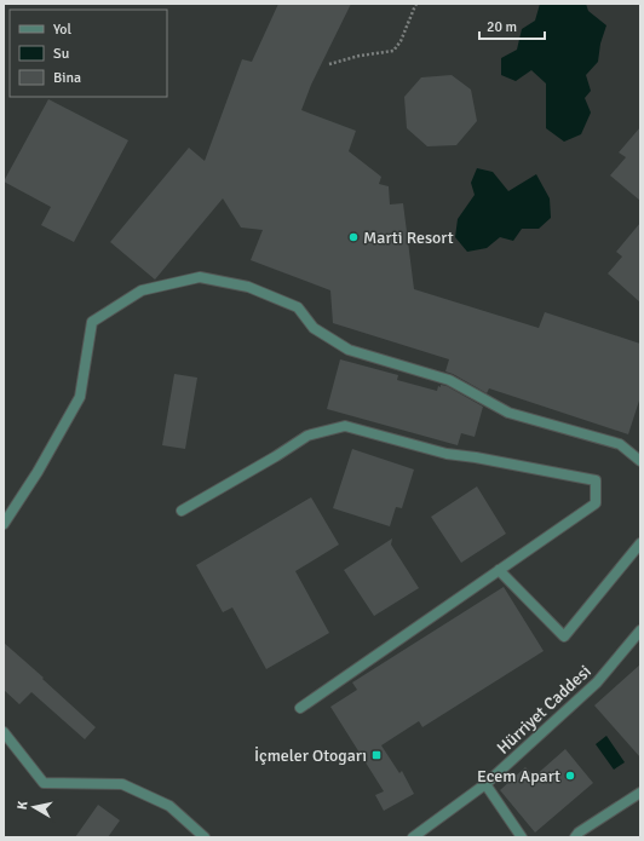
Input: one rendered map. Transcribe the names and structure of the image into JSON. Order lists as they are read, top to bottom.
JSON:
{
  "streets": {
    "street": ["Hürriyet Caddesi"]
  },
  "places": {
    "other": ["Marti Resort", "Ecem Apart"],
    "transit": ["İçmeler Otogarı"]
  },
  "legend": ["Yol", "Su", "Bina"],
  "scale_bar": "20 m",
  "north": "left"
}
